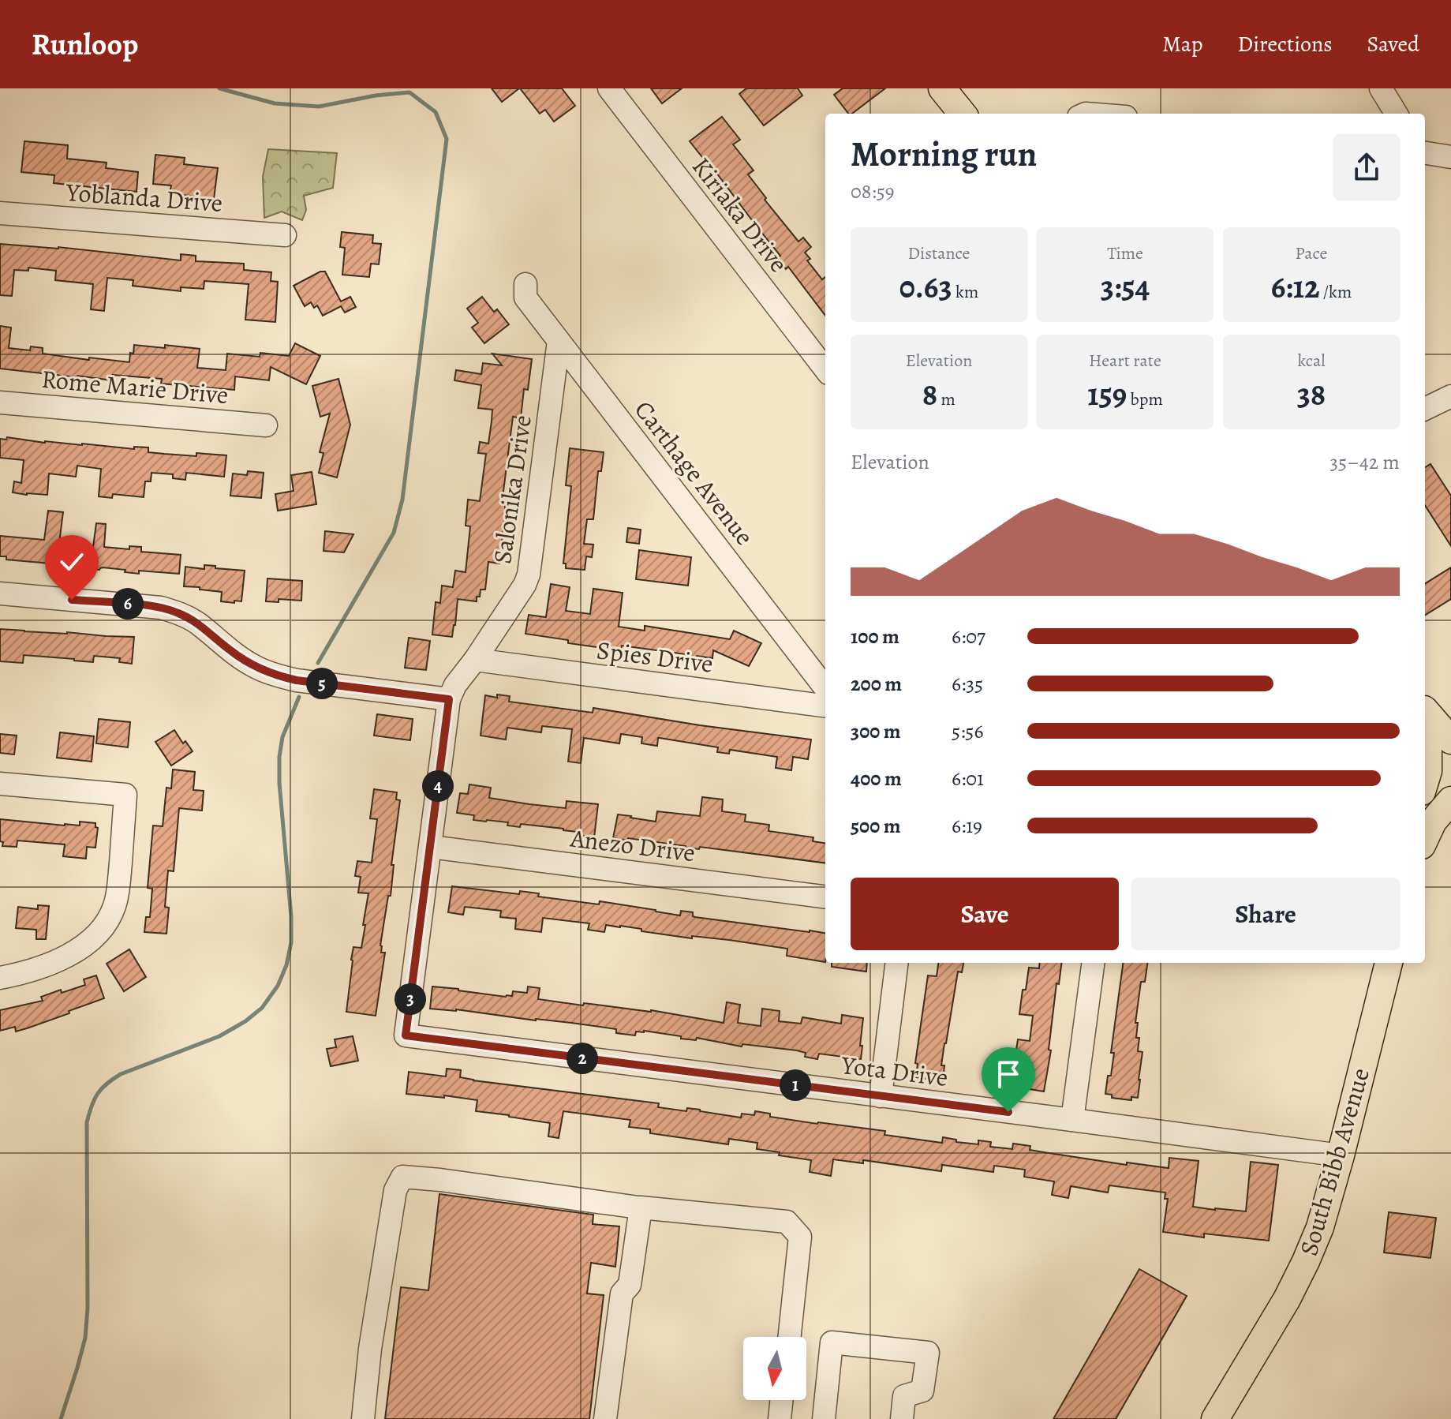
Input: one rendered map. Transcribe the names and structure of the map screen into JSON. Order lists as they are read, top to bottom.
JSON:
{
  "streets": {
    "main road": ["South Bibb Avenue"],
    "street": [
      "Yoblanda Drive",
      "Kiriaka Drive",
      "Rome Marie Drive",
      "Carthage Avenue",
      "Salonika Drive",
      "Spies Drive",
      "Anezo Drive",
      "Yota Drive"
    ]
  },
  "crossings": [
    ["Carthage Avenue", "Salonika Drive"],
    ["Salonika Drive", "Spies Drive"],
    ["Salonika Drive", "Anezo Drive"],
    ["Salonika Drive", "Yota Drive"],
    ["Yota Drive", "South Bibb Avenue"]
  ],
  "north": "bottom",
  "page": {
    "header": "Runloop",
    "nav": ["Map", "Directions", "Saved"],
    "heading": ["Morning run", "08:59"],
    "stats": [
      ["Distance", "0.63 km"],
      ["Time", "3:54"],
      ["Pace", "6:12 /km"],
      ["Elevation", "8 m"],
      ["Heart rate", "159 bpm"],
      ["kcal", "38"]
    ],
    "chart": ["Elevation", "35–42 m"],
    "pins": [
      "6",
      "5",
      "4",
      "3",
      "2",
      "1"
    ],
    "list": [
      {
        "name": "100 m",
        "note": "6:07"
      },
      {
        "name": "200 m",
        "note": "6:35"
      },
      {
        "name": "300 m",
        "note": "5:56"
      },
      {
        "name": "400 m",
        "note": "6:01"
      },
      {
        "name": "500 m",
        "note": "6:19"
      }
    ],
    "buttons": ["Save", "Share"]
  }
}
